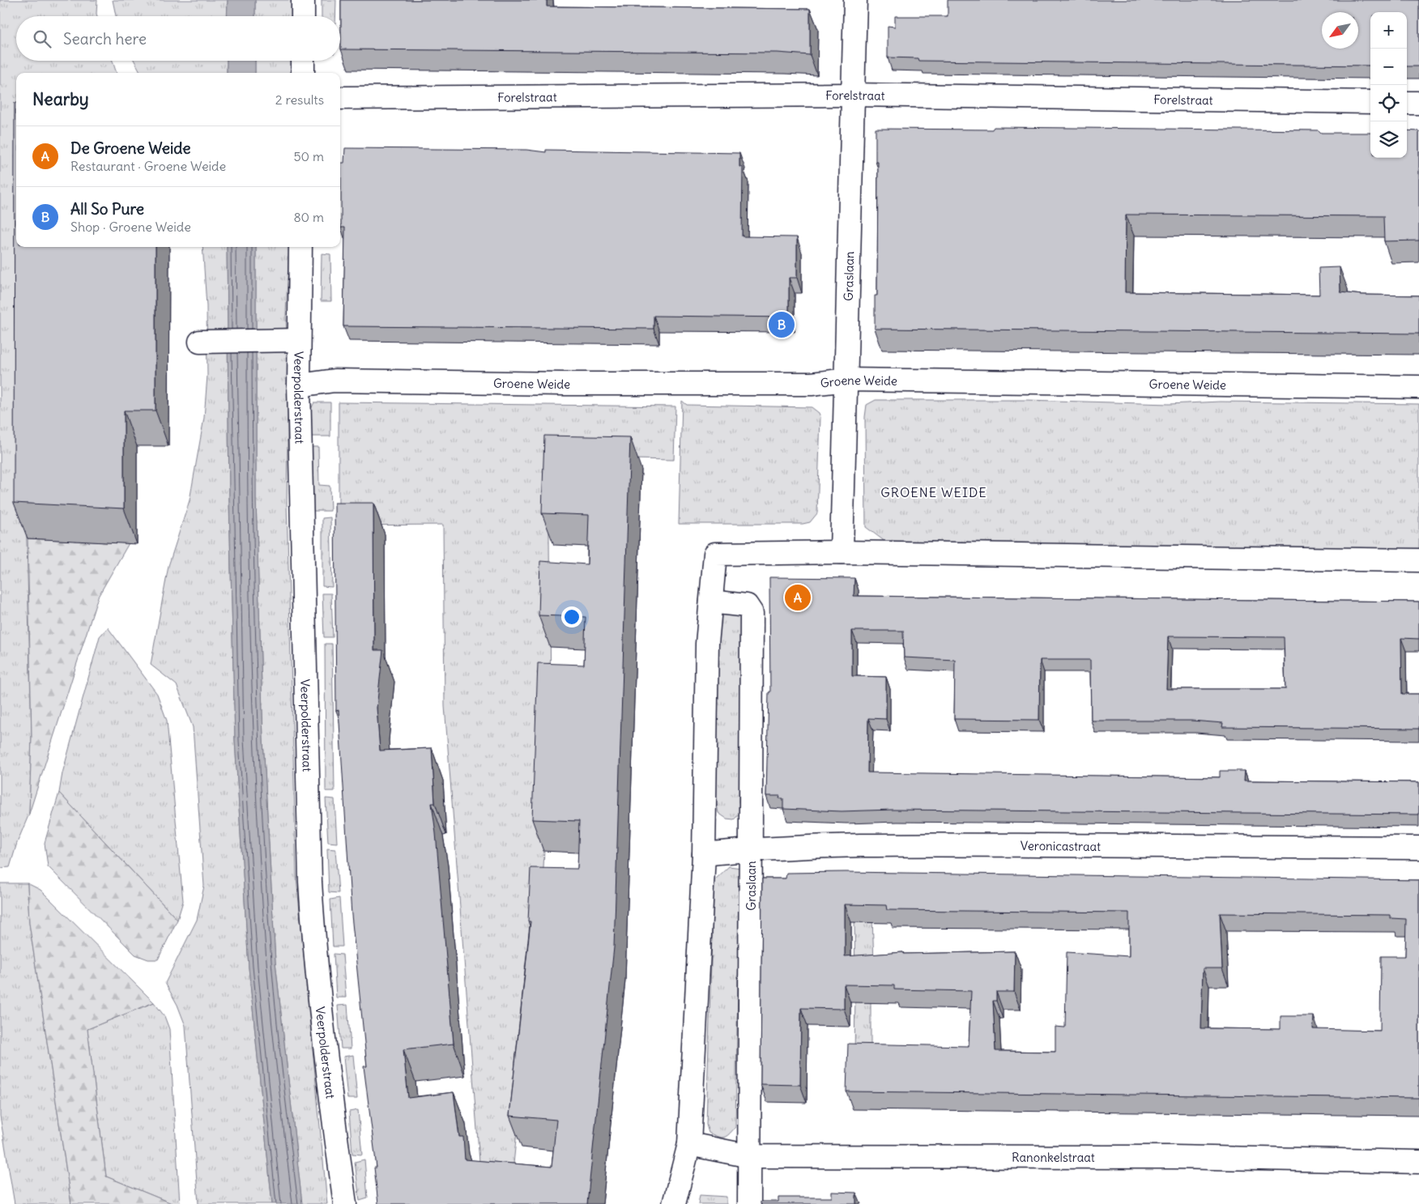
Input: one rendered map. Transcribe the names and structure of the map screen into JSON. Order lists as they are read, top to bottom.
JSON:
{
  "streets": {
    "street": [
      "Forelstraat",
      "Graslaan",
      "Groene Weide",
      "Veerpolderstraat",
      "Veronicastraat",
      "Ranonkelstraat"
    ]
  },
  "crossings": [
    ["Forelstraat", "Graslaan"],
    ["Graslaan", "Groene Weide"],
    ["Graslaan", "Veronicastraat"],
    ["Graslaan", "Ranonkelstraat"],
    ["Groene Weide", "Veerpolderstraat"]
  ],
  "districts": ["GROENE WEIDE"],
  "north": "bottom left",
  "page": {
    "map_buttons": ["+", "−"],
    "search": "Search here",
    "heading": ["Nearby", "2 results"],
    "list": [
      {
        "mark": "A",
        "name": "De Groene Weide",
        "note": "Restaurant · Groene Weide",
        "value": "50 m"
      },
      {
        "mark": "B",
        "name": "All So Pure",
        "note": "Shop · Groene Weide",
        "value": "80 m"
      }
    ],
    "pins": ["B", "A"]
  }
}
